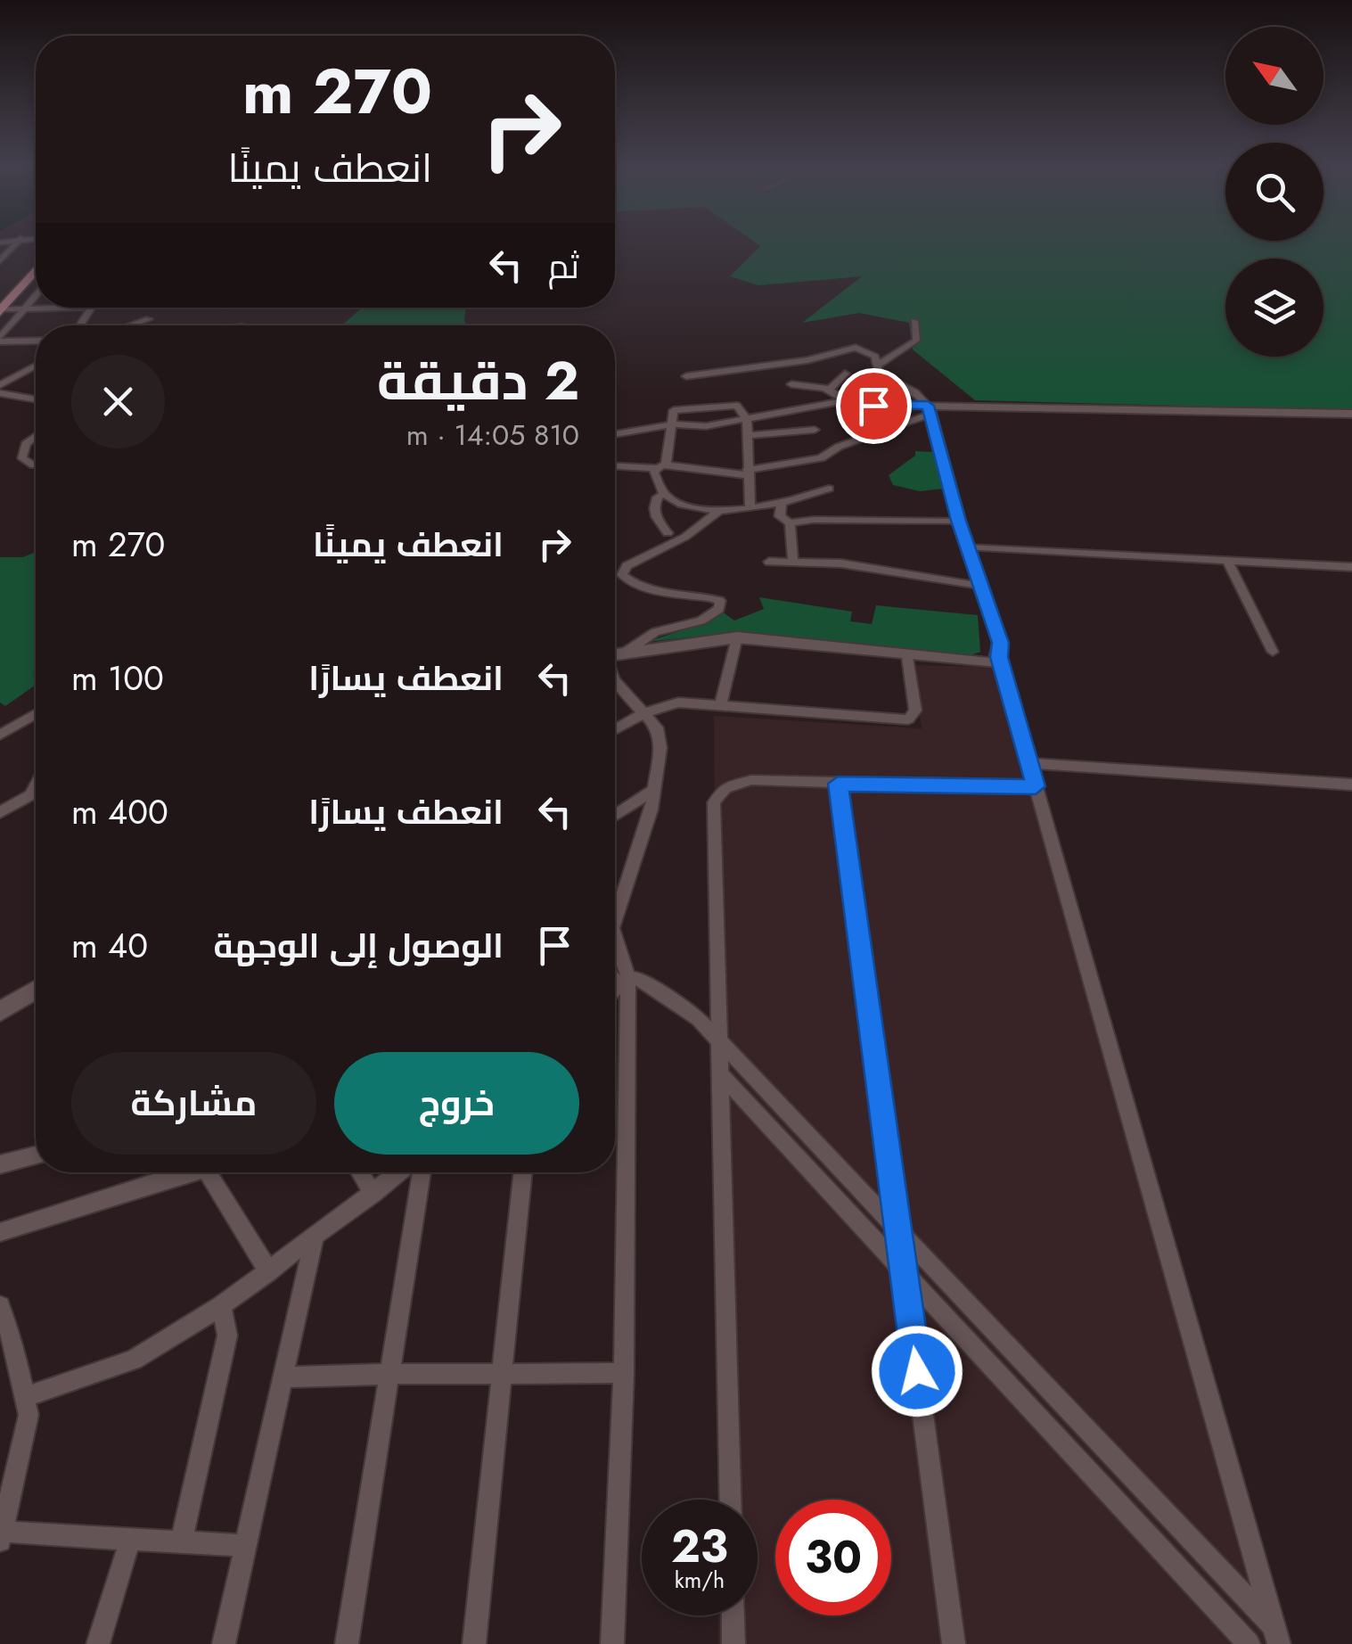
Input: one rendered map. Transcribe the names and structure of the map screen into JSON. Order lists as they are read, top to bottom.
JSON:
{
  "north": "top left",
  "page": {
    "turn": ["270 m", "انعطف يمينًا"],
    "then": "ثم",
    "heading": ["2 دقيقة", "810 m · 14:05"],
    "list": [
      {
        "name": "انعطف يمينًا",
        "value": "270 m"
      },
      {
        "name": "انعطف يسارًا",
        "value": "100 m"
      },
      {
        "name": "انعطف يسارًا",
        "value": "400 m"
      },
      {
        "name": "الوصول إلى الوجهة",
        "value": "40 m"
      }
    ],
    "buttons": ["خروج", "مشاركة"],
    "speed": "23 km/h",
    "limit": "30"
  }
}
